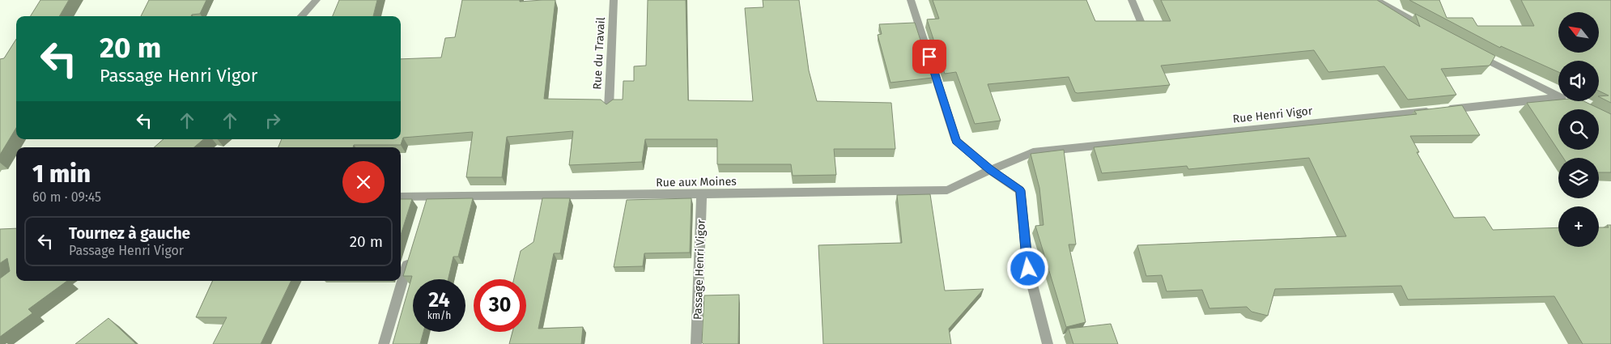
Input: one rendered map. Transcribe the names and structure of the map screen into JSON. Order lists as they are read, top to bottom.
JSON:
{
  "streets": {
    "street": [
      "Rue du Travail",
      "Rue Henri Vigor",
      "Rue aux Moines",
      "Passage Henri Vigor"
    ]
  },
  "crossings": [
    ["Rue Henri Vigor", "Rue aux Moines"],
    ["Rue aux Moines", "Passage Henri Vigor"]
  ],
  "north": "top left",
  "page": {
    "map_buttons": "+",
    "turn": ["20 m", "Passage Henri Vigor"],
    "heading": ["1 min", "60 m · 09:45"],
    "list": [
      {
        "name": "Tournez à gauche",
        "note": "Passage Henri Vigor",
        "value": "20 m"
      }
    ],
    "speed": "24 km/h",
    "limit": "30"
  }
}
